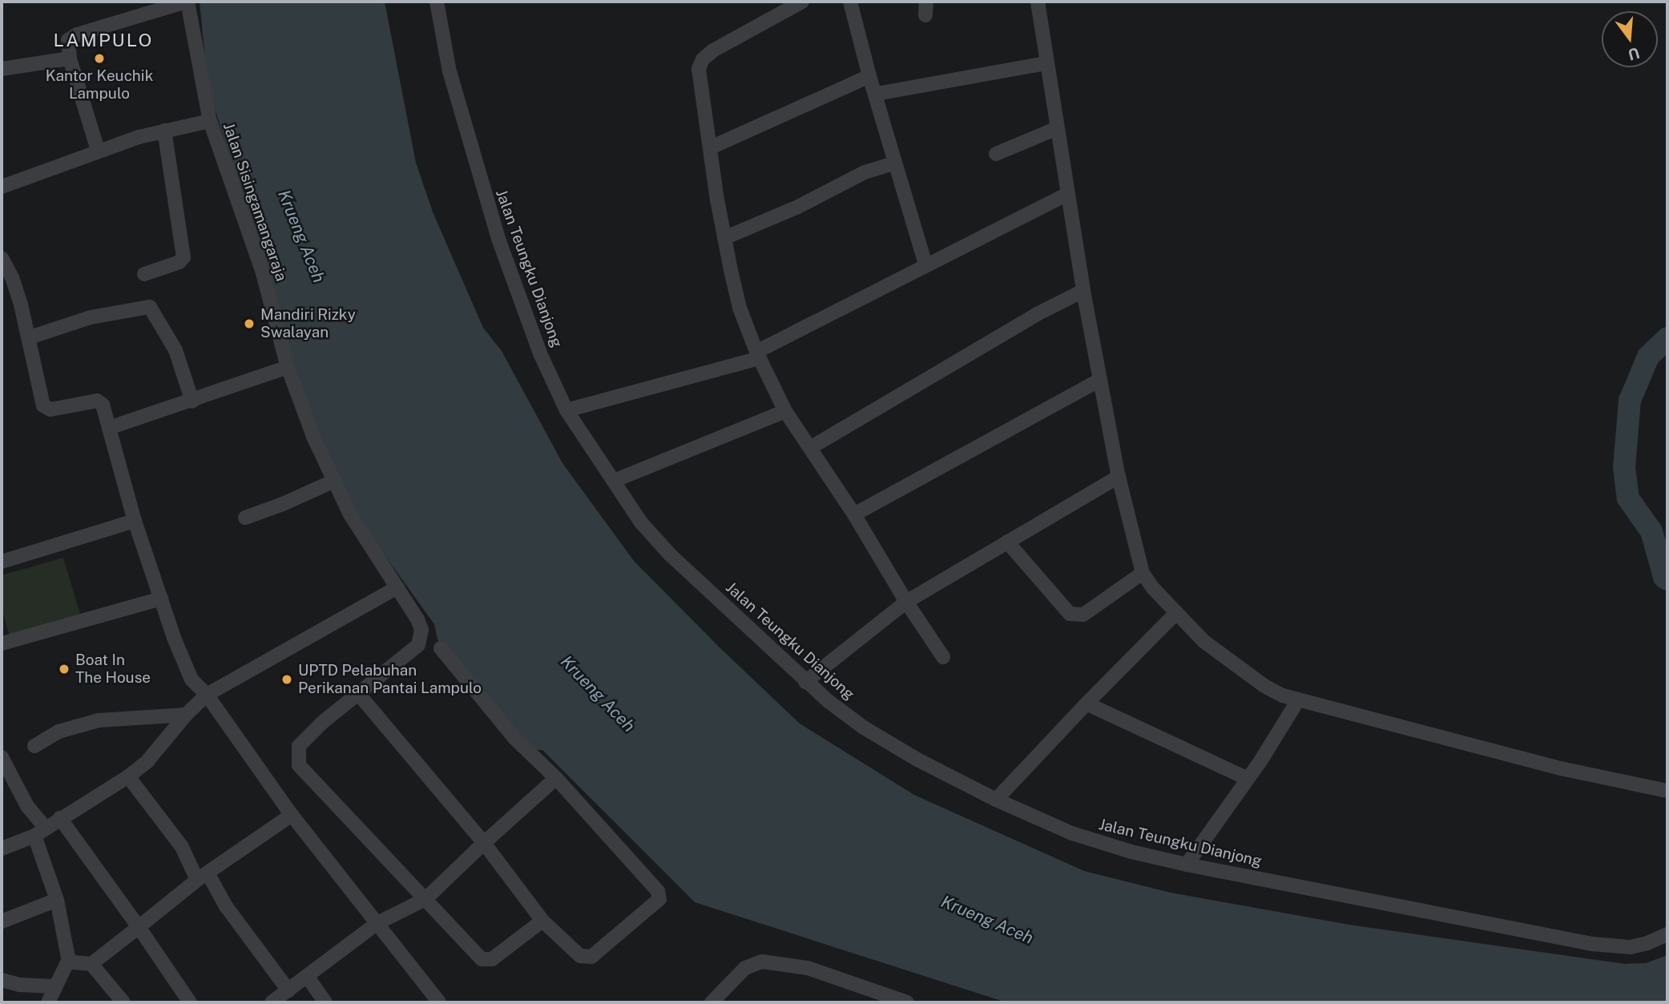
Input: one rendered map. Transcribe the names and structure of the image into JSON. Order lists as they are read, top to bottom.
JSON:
{
  "streets": {
    "street": ["Jalan Sisingamangaraja", "Jalan Teungku Dianjong"]
  },
  "districts": ["LAMPULO"],
  "water": ["Krueng Aceh"],
  "places": [
    "Kantor Keuchik Lampulo",
    "Mandiri Rizky Swalayan",
    "Boat In The House",
    "UPTD Pelabuhan Perikanan Pantai Lampulo"
  ],
  "north": "bottom"
}
